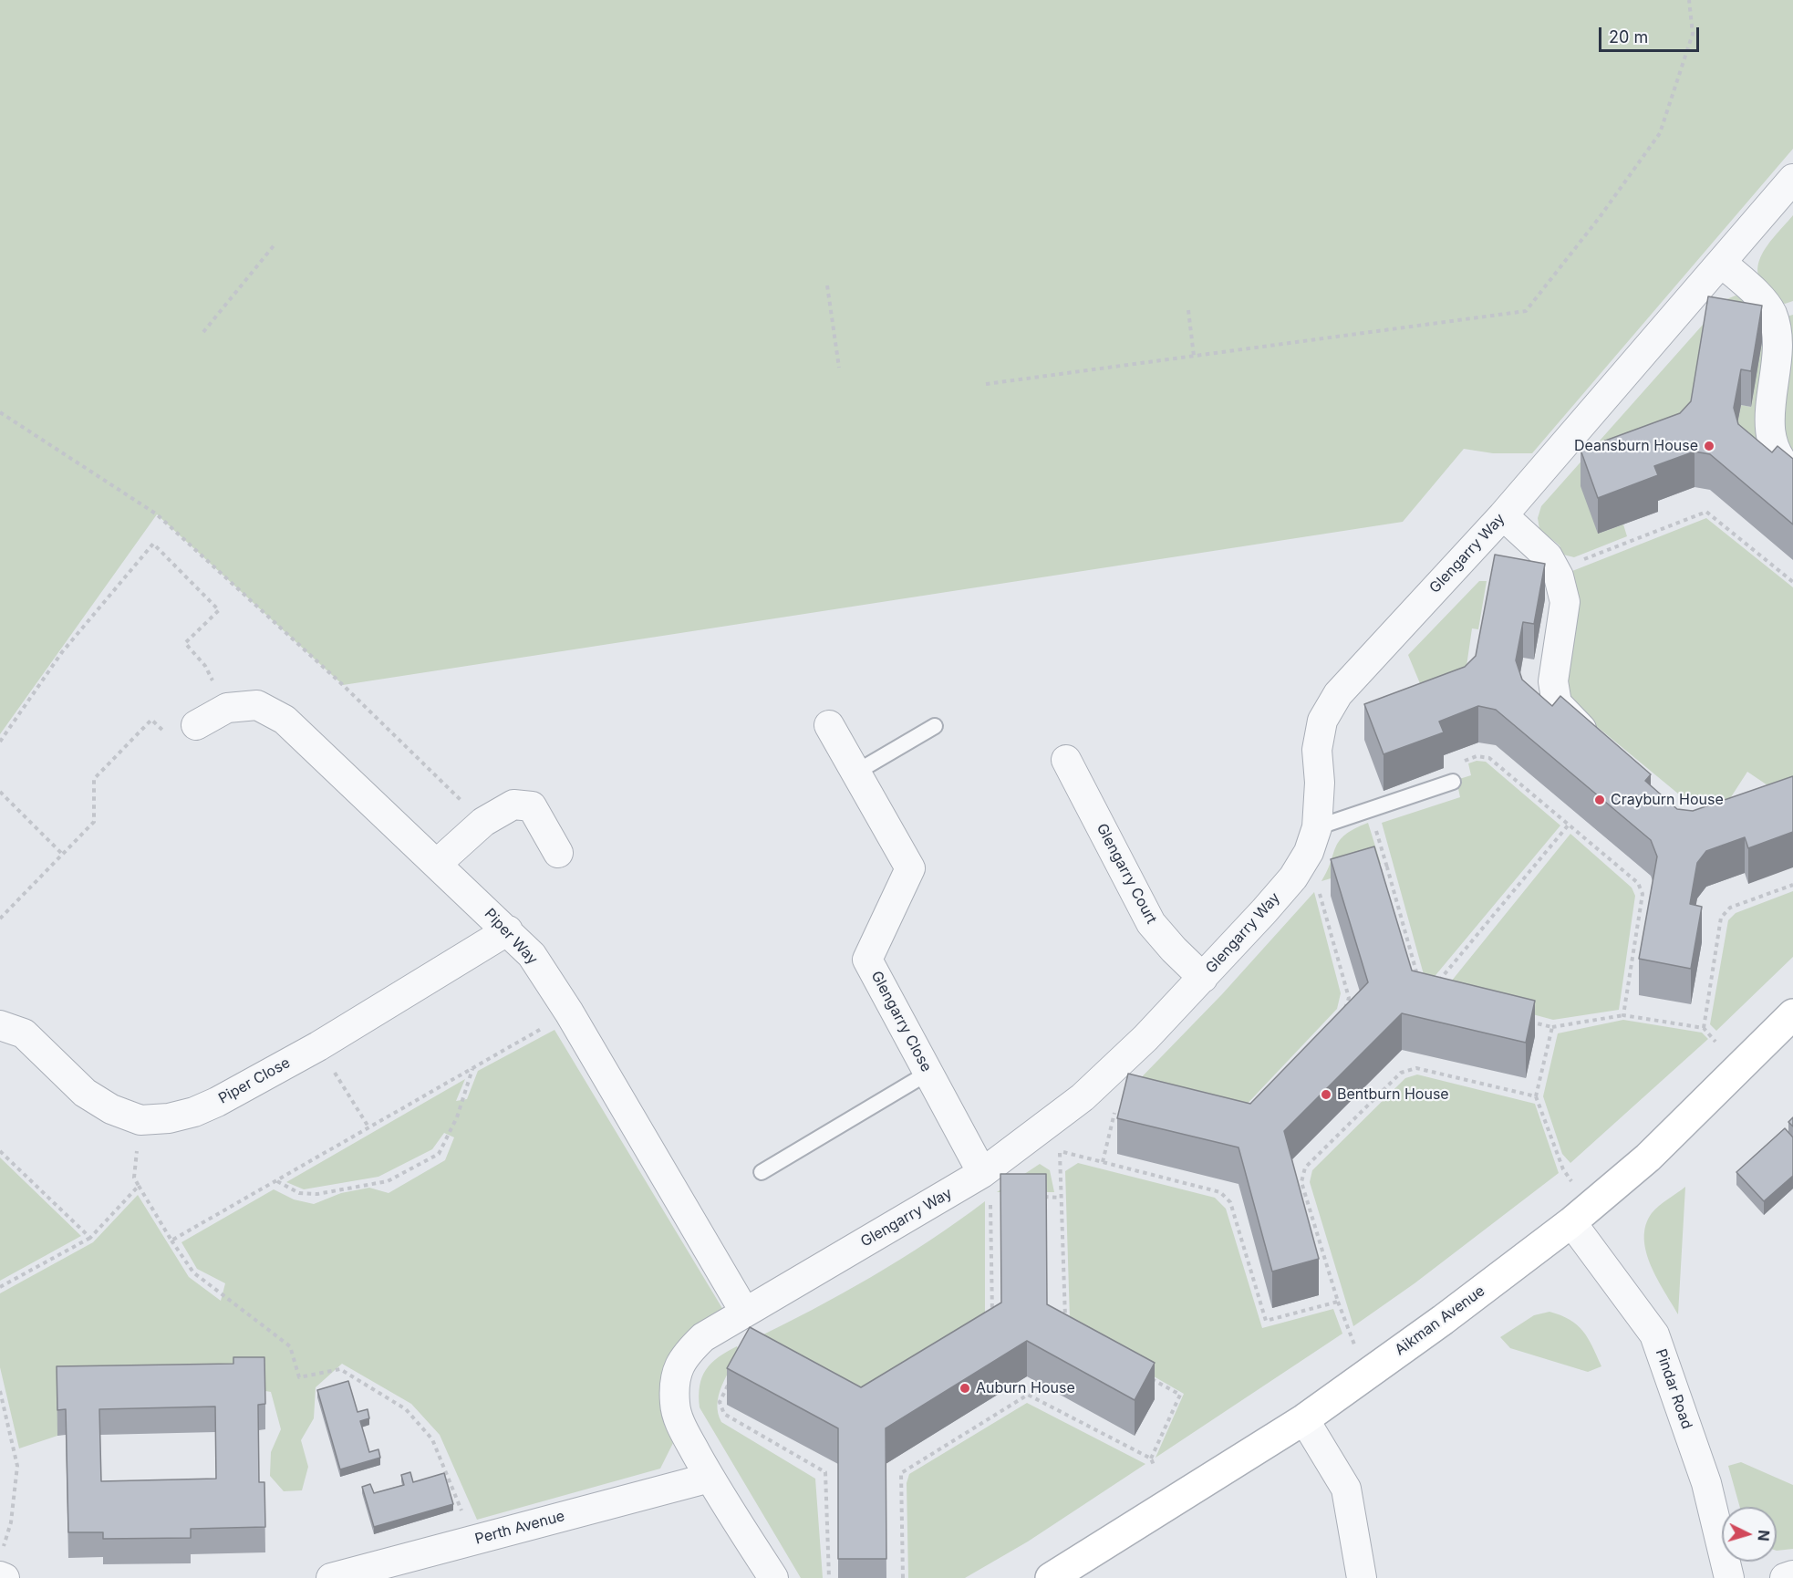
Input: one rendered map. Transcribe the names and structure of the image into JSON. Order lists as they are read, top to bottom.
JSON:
{
  "streets": {
    "street": [
      "Glengarry Way",
      "Glengarry Court",
      "Piper Way",
      "Glengarry Close",
      "Piper Close",
      "Aikman Avenue",
      "Pindar Road",
      "Perth Avenue"
    ]
  },
  "crossings": [
    ["Glengarry Way", "Glengarry Court"],
    ["Glengarry Way", "Piper Way"],
    ["Glengarry Way", "Glengarry Close"],
    ["Glengarry Way", "Perth Avenue"],
    ["Piper Way", "Piper Close"],
    ["Aikman Avenue", "Pindar Road"]
  ],
  "places": [
    "Deansburn House",
    "Crayburn House",
    "Bentburn House",
    "Auburn House"
  ],
  "scale_bar": "20 m",
  "north": "right"
}
